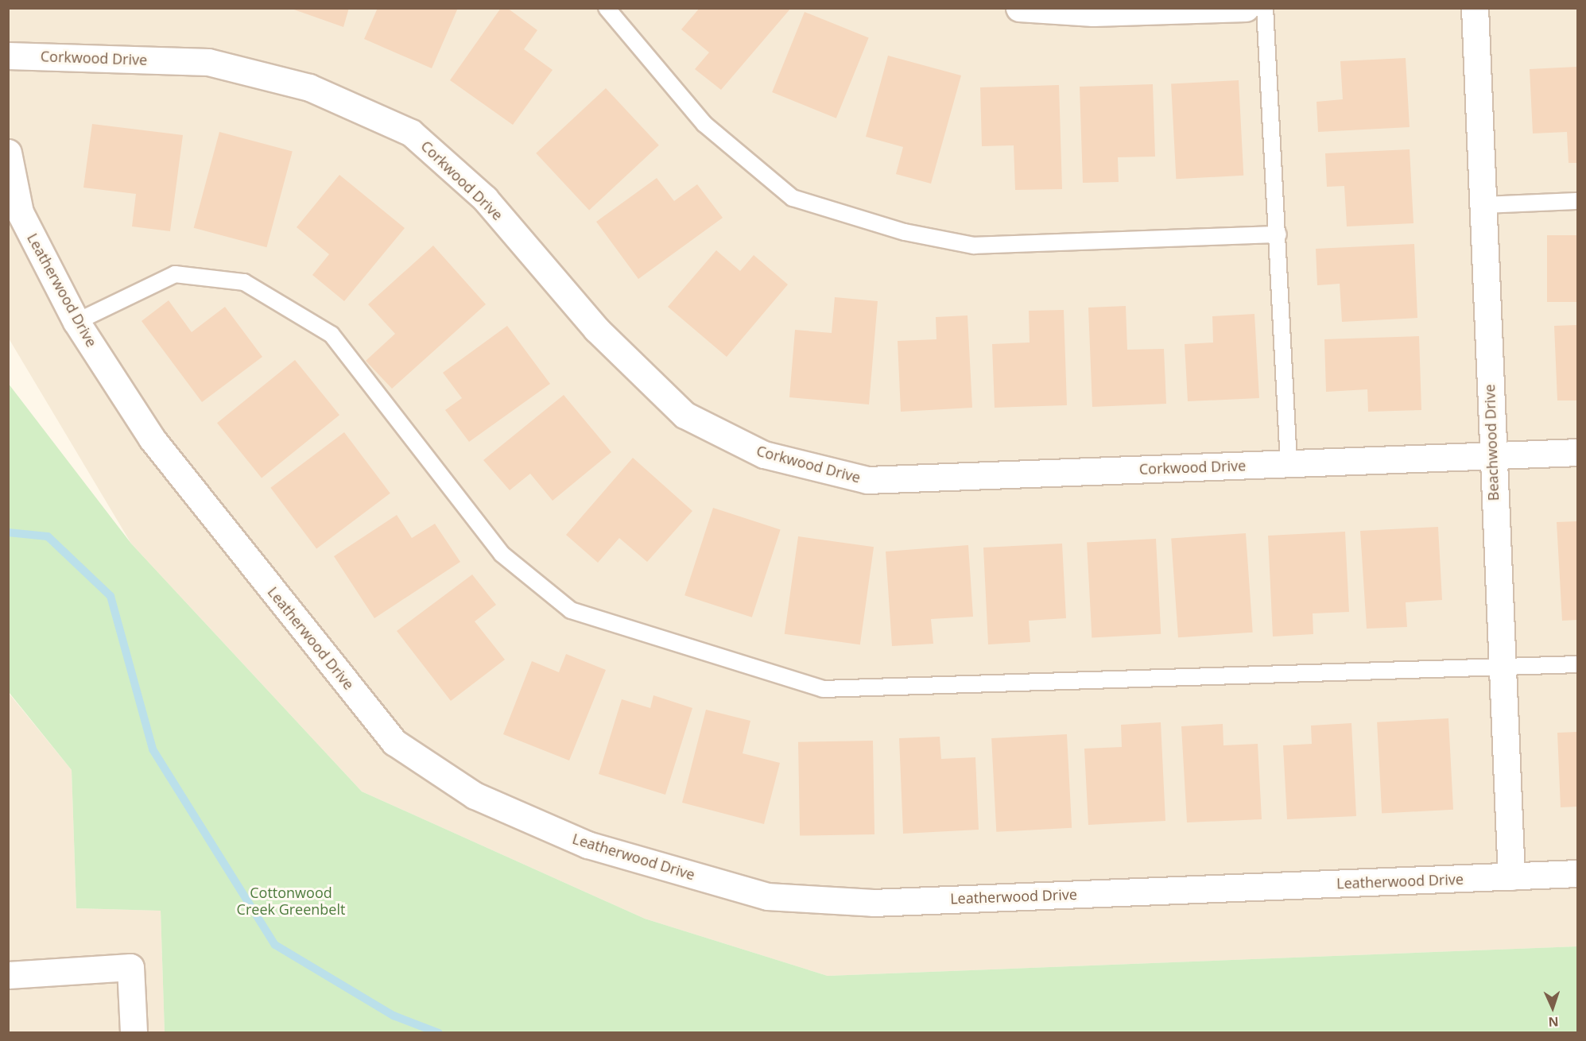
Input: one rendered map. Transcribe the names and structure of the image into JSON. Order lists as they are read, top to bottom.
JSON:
{
  "streets": {
    "street": ["Corkwood Drive", "Leatherwood Drive", "Beachwood Drive"]
  },
  "crossings": [
    ["Corkwood Drive", "Beachwood Drive"],
    ["Leatherwood Drive", "Beachwood Drive"]
  ],
  "parks": ["Cottonwood Creek Greenbelt"],
  "north": "bottom"
}
